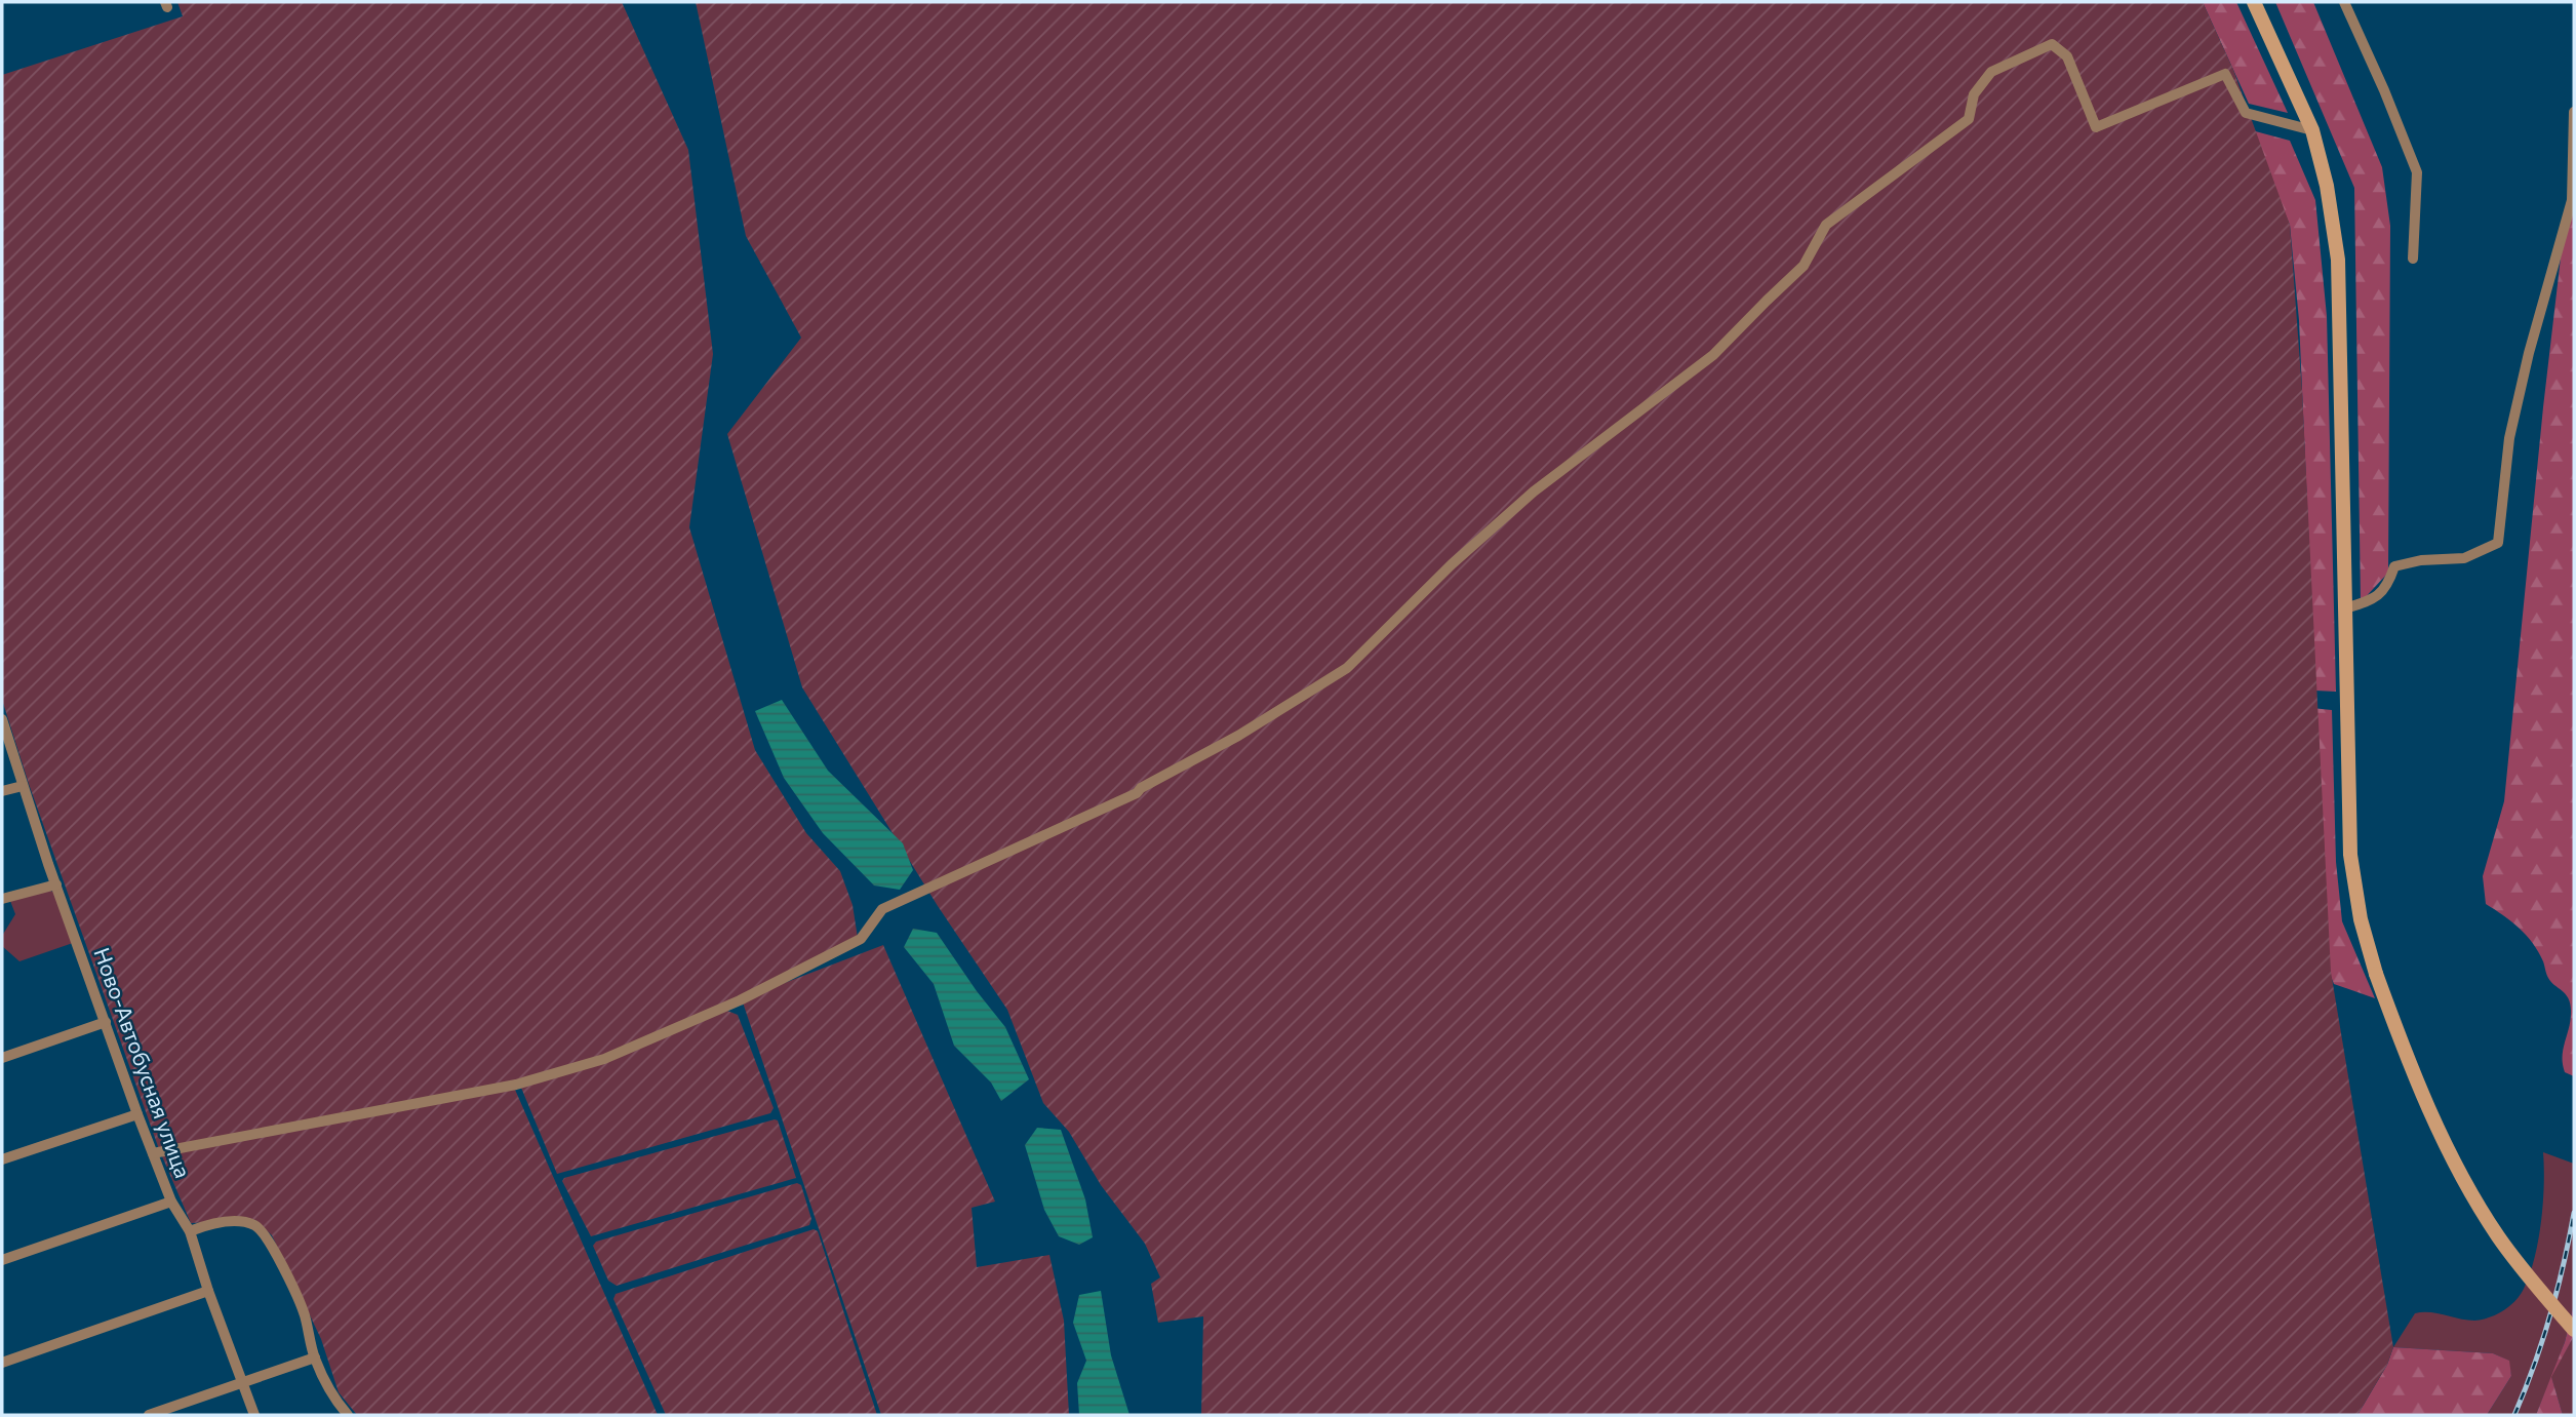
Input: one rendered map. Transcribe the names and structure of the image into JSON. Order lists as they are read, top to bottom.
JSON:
{
  "streets": {
    "street": ["Ново-Автобусная улица"]
  }
}
